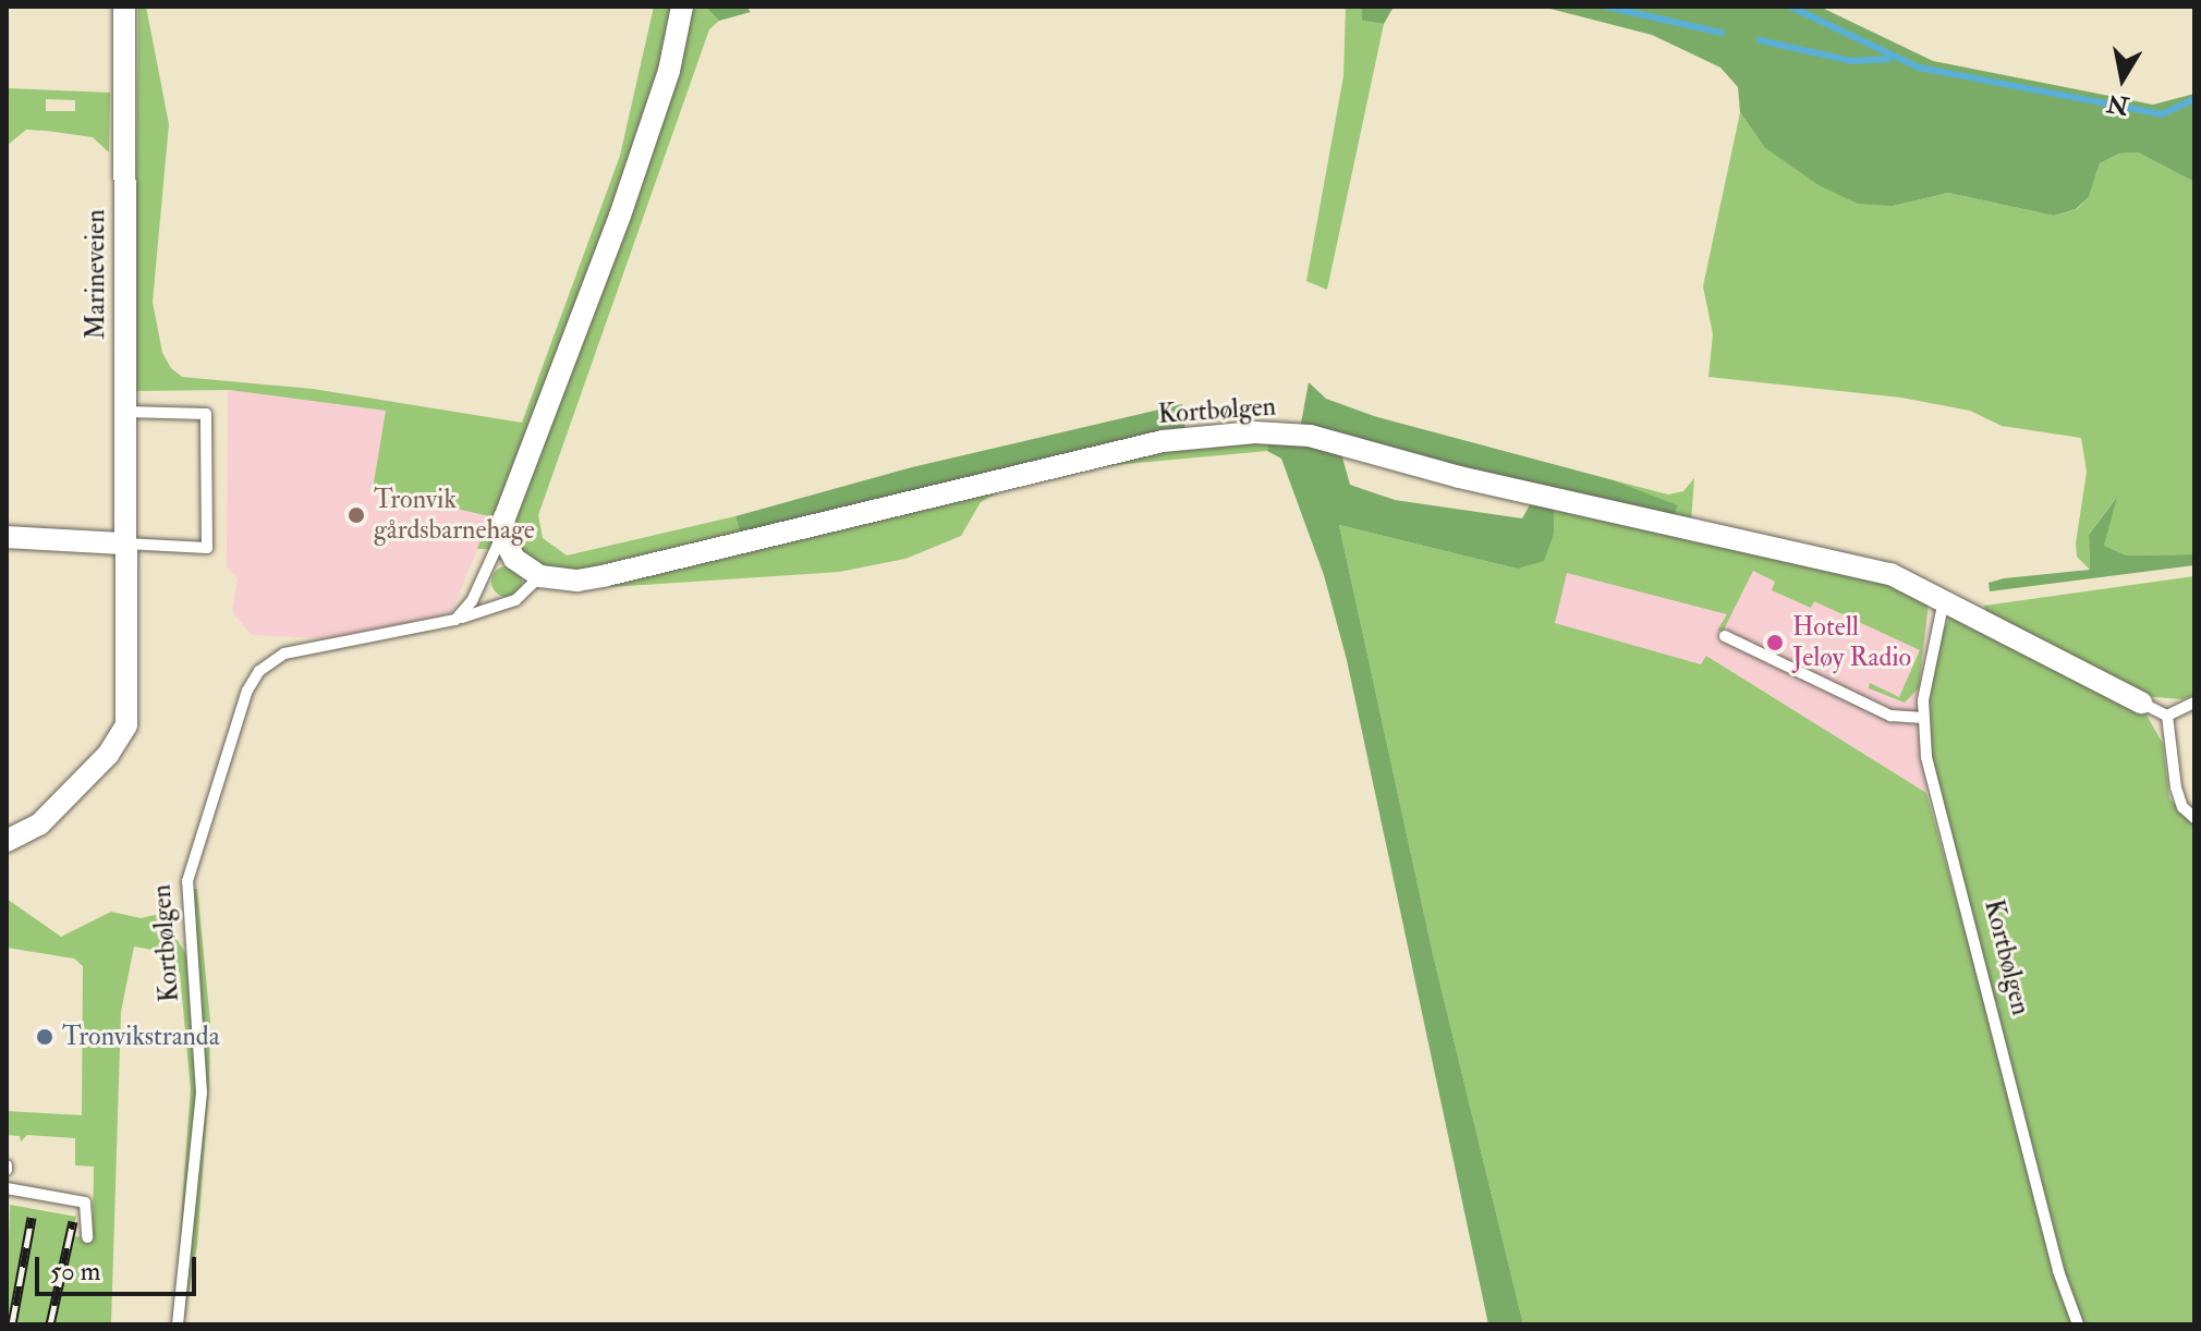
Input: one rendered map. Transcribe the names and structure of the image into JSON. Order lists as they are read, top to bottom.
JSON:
{
  "streets": {
    "street": ["Marineveien", "Kortbølgen"]
  },
  "places": ["Tronvik gårdsbarnehage", "Hotell Jeløy Radio", "Tronvikstranda"],
  "scale_bar": "50 m",
  "north": "bottom"
}
